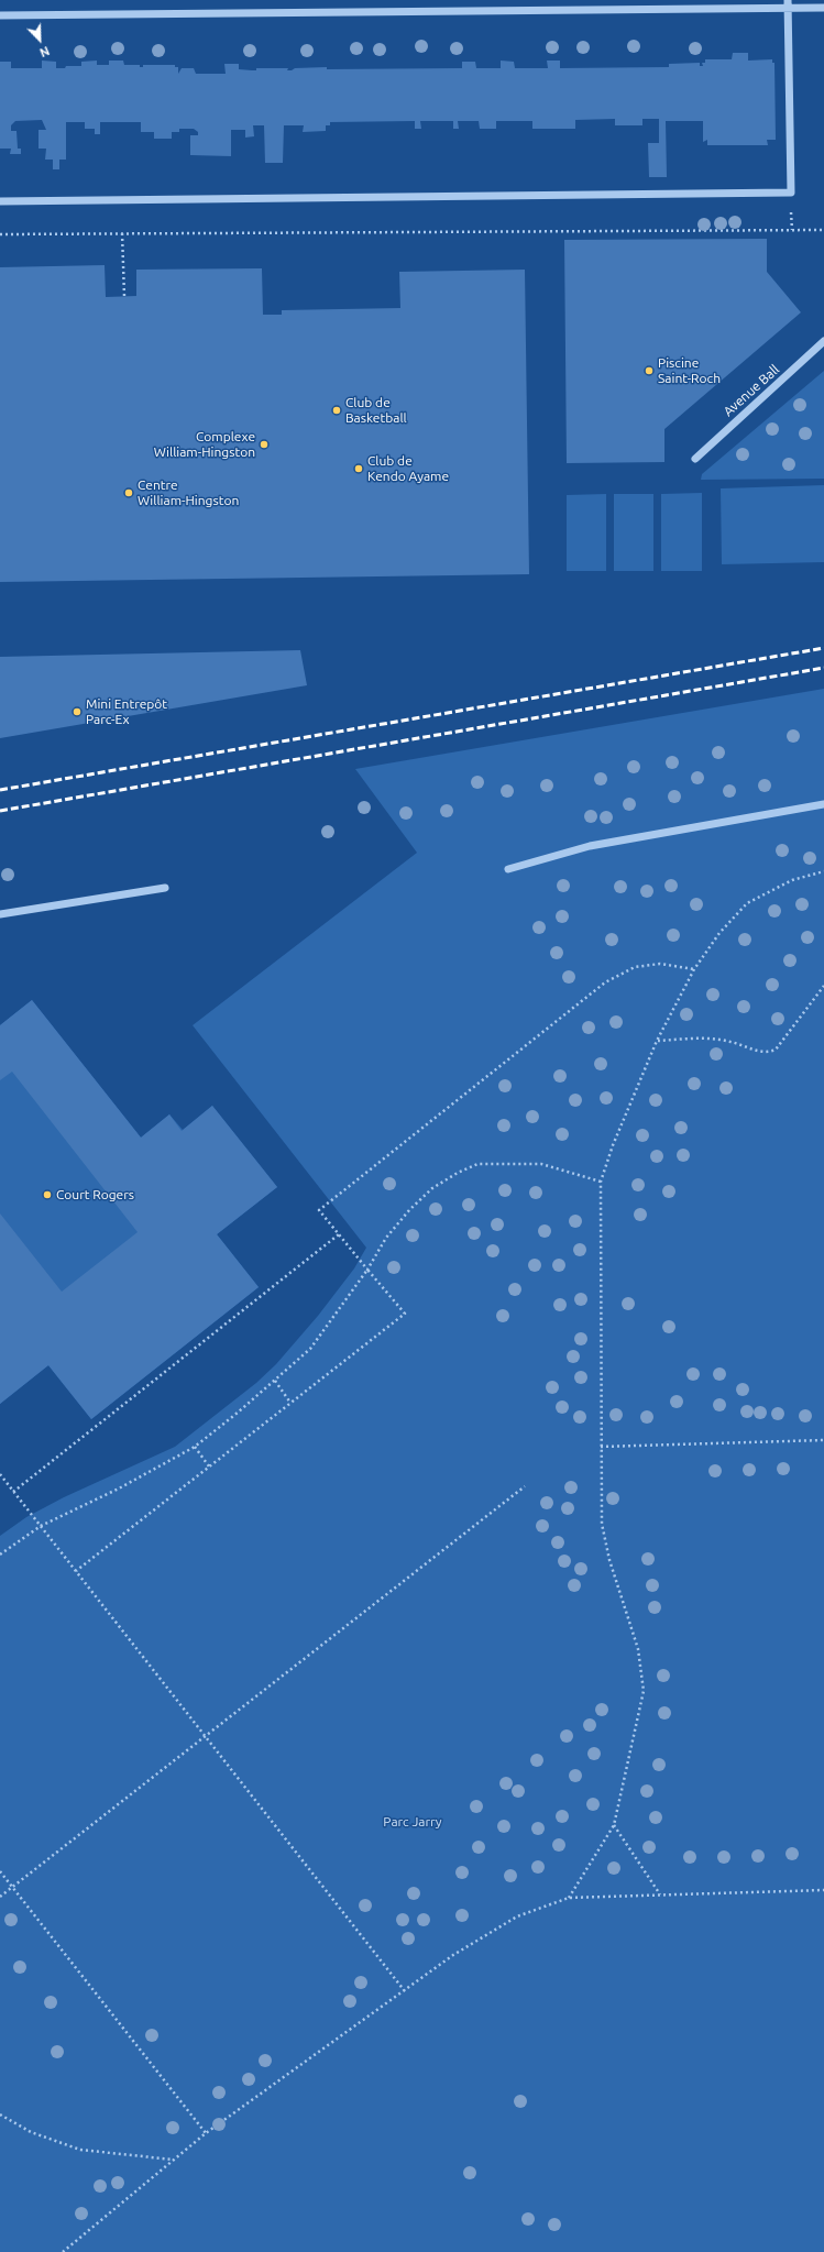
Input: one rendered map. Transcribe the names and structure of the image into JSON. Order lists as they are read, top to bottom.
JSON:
{
  "streets": {
    "street": ["Avenue Ball"]
  },
  "parks": ["Parc Jarry"],
  "places": [
    "Piscine Saint-Roch",
    "Club de Basketball",
    "Complexe William-Hingston",
    "Club de Kendo Ayame",
    "Centre William-Hingston",
    "Mini Entrepôt Parc-Ex",
    "Court Rogers"
  ],
  "north": "bottom right"
}
